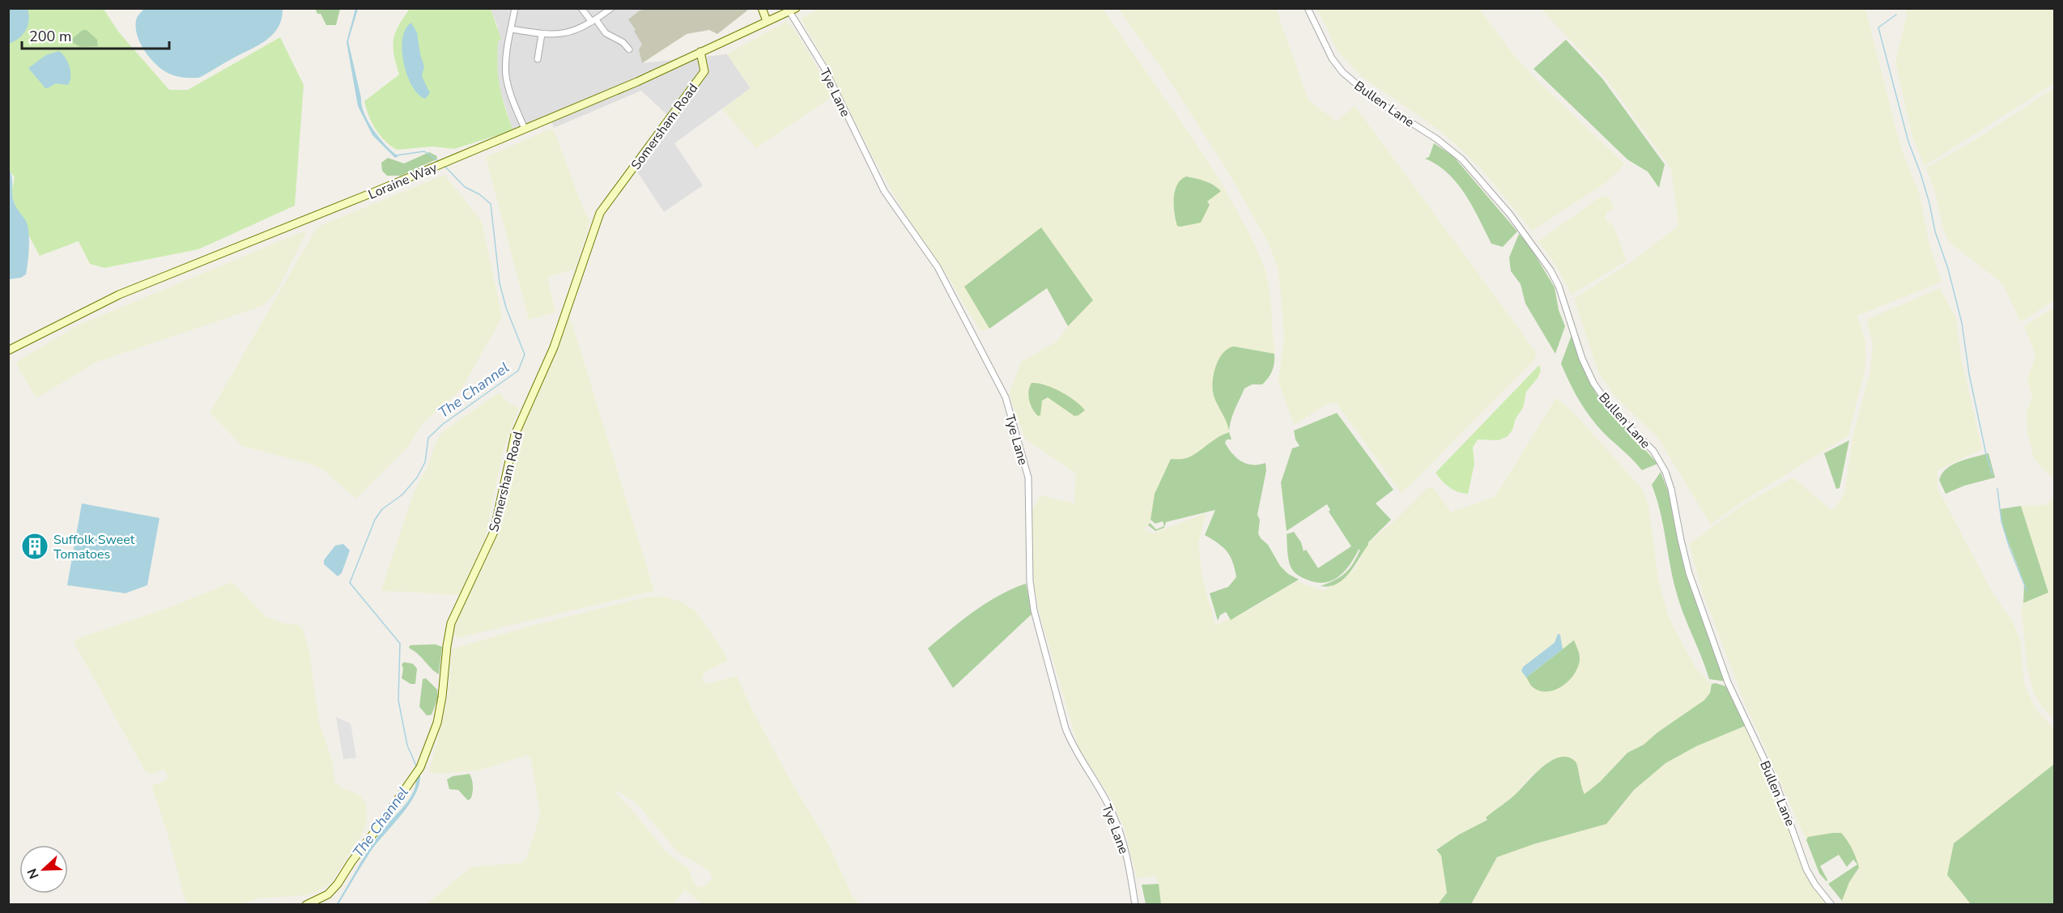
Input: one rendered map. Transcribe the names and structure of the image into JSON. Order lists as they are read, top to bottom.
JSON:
{
  "streets": {
    "street": [
      "Tye Lane",
      "Bullen Lane",
      "Somersham Road",
      "Loraine Way"
    ]
  },
  "crossings": [
    ["Tye Lane", "Loraine Way"],
    ["Somersham Road", "Loraine Way"]
  ],
  "water": ["The Channel"],
  "places": {
    "building": ["Suffolk Sweet Tomatoes"]
  },
  "scale_bar": "200 m",
  "north": "left"
}
